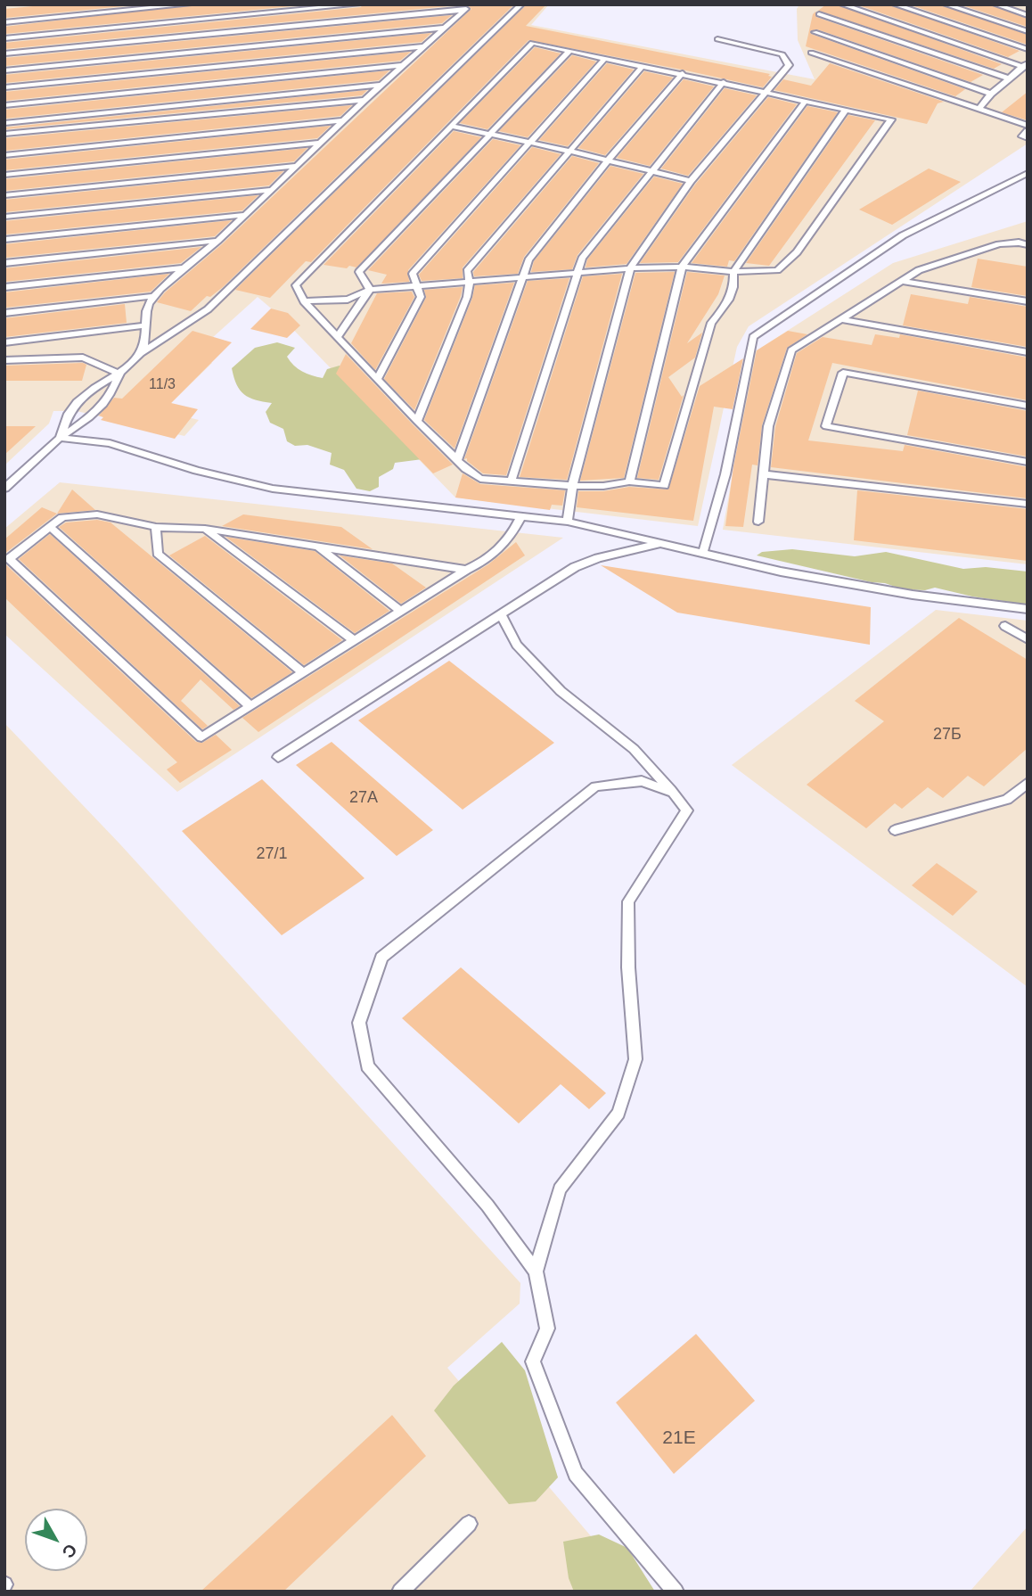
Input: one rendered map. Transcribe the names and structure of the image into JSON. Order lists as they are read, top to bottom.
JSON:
{
  "house_numbers": [
    "11/3",
    "27Б",
    "27А",
    "27/1",
    "21Е"
  ],
  "north": "bottom right"
}
